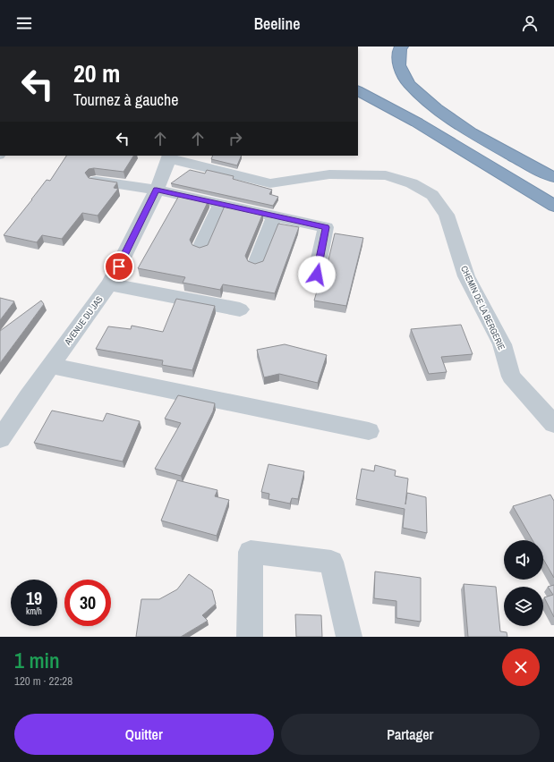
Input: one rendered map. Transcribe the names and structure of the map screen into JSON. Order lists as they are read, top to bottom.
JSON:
{
  "streets": {
    "street": ["CHEMIN DE LA BERGERIE", "AVENUE DU JAS"]
  },
  "crossings": [
    ["CHEMIN DE LA BERGERIE", "AVENUE DU JAS"]
  ],
  "page": {
    "header": "Beeline",
    "turn": ["20 m", "Tournez à gauche"],
    "speed": "19 km/h",
    "limit": "30",
    "heading": ["1 min", "120 m · 22:28"],
    "buttons": ["Quitter", "Partager"]
  }
}
